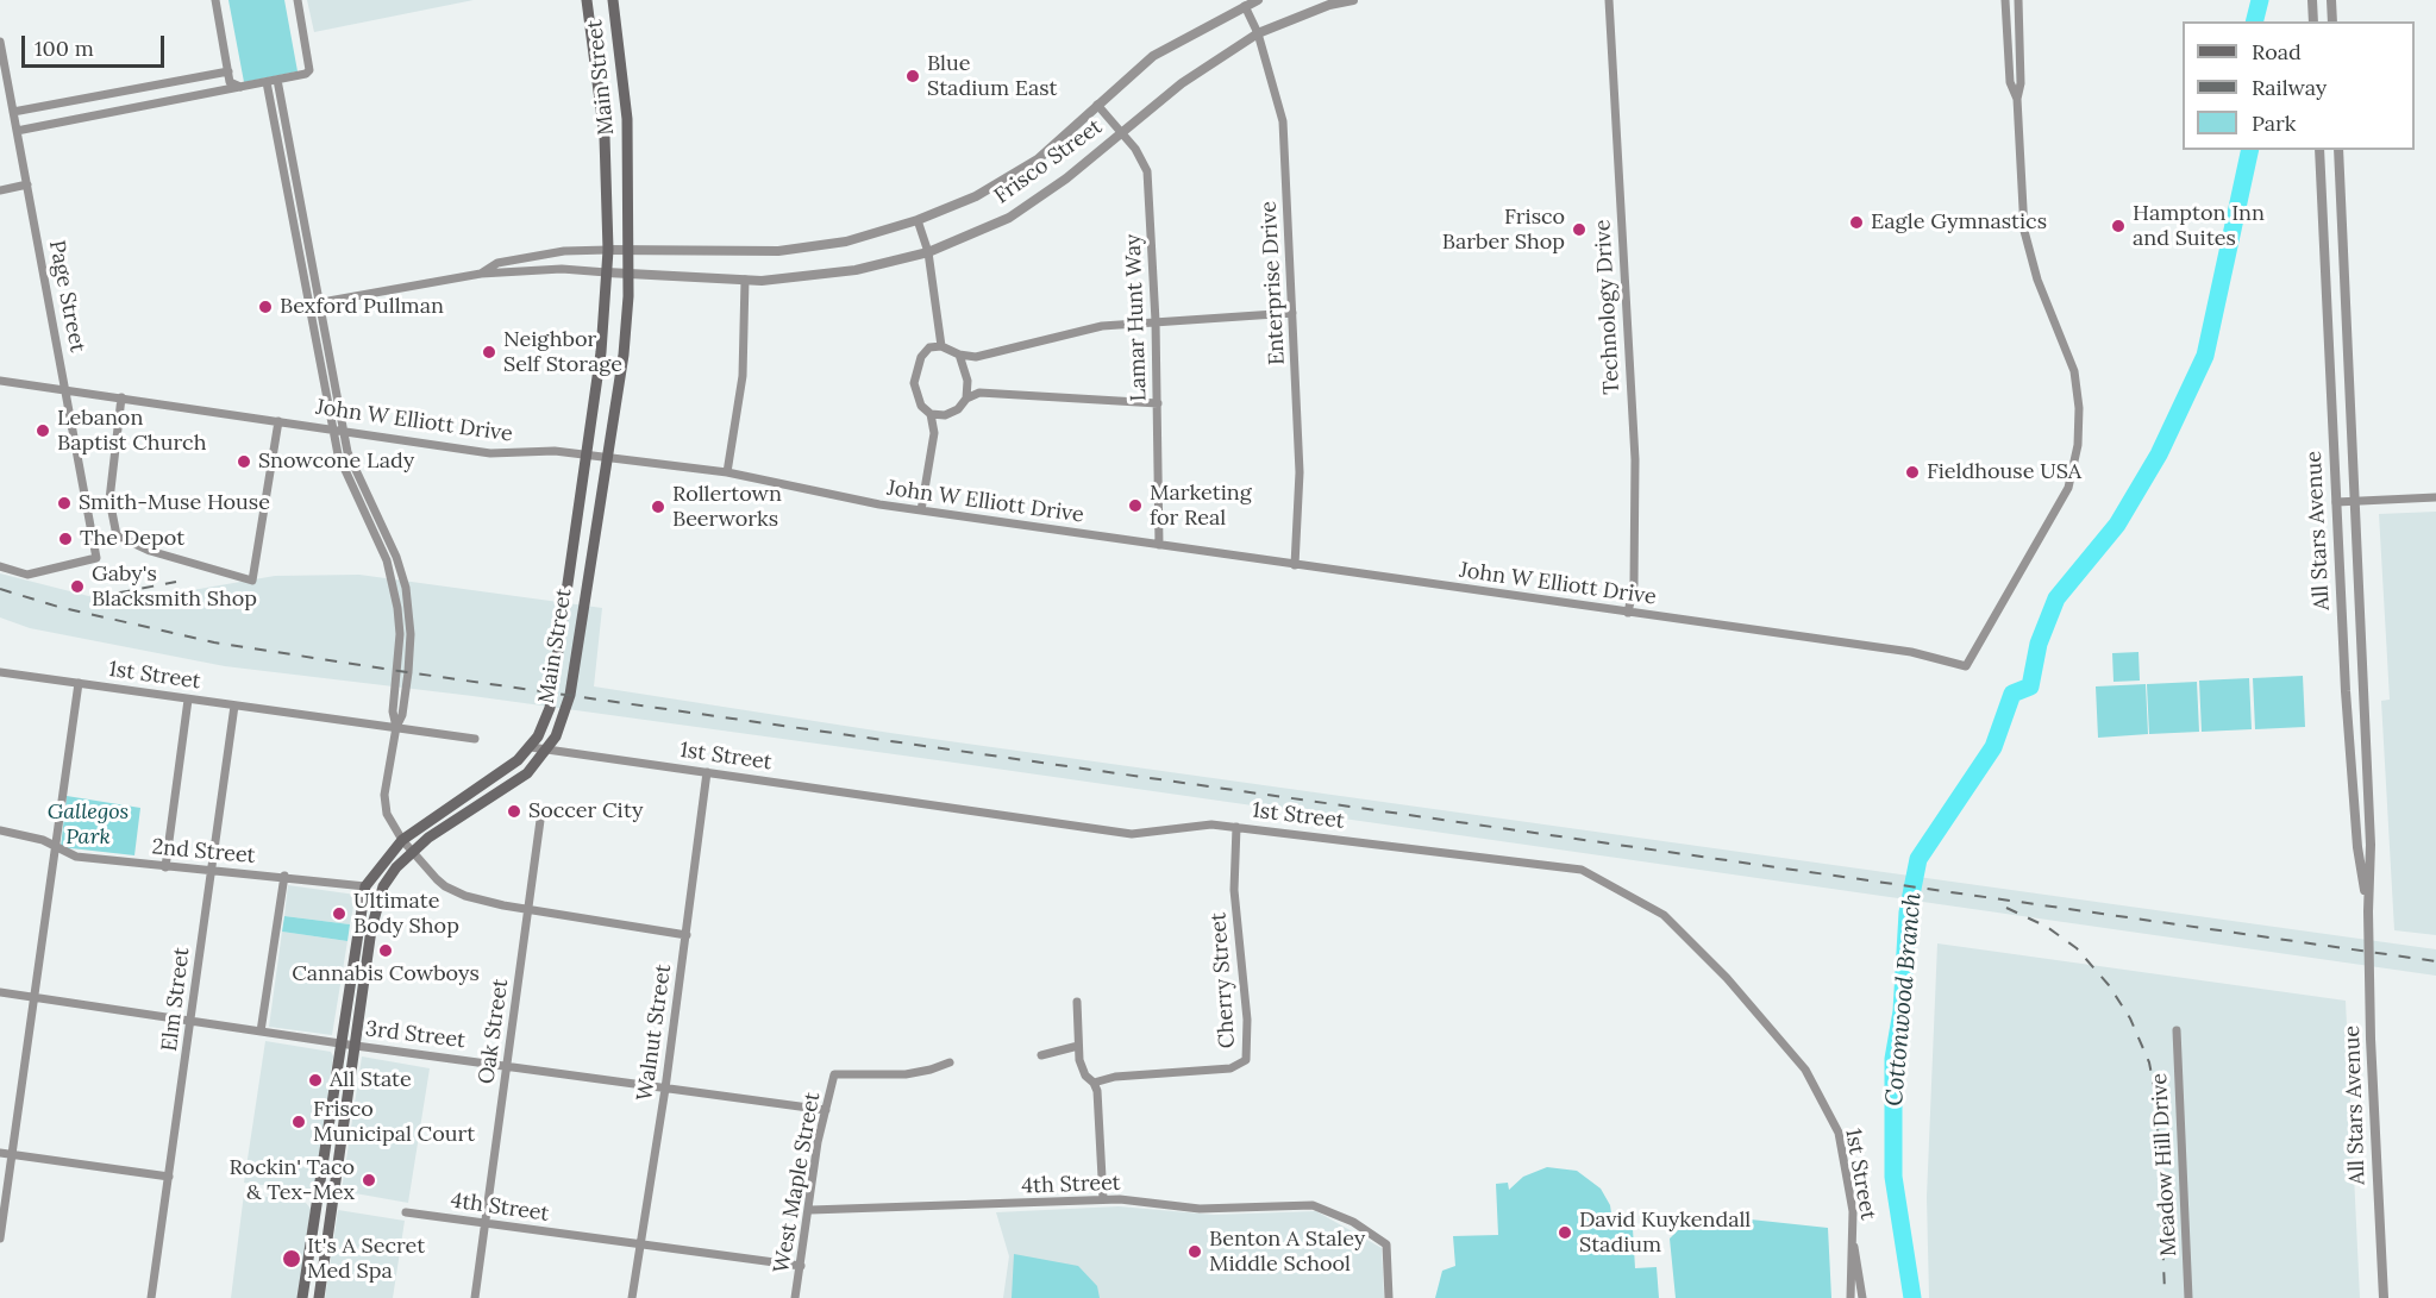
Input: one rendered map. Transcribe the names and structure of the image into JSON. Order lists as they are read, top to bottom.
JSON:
{
  "streets": {
    "main road": ["Main Street"],
    "street": [
      "Frisco Street",
      "Enterprise Drive",
      "Page Street",
      "Technology Drive",
      "Lamar Hunt Way",
      "John W Elliott Drive",
      "All Stars Avenue",
      "1st Street",
      "2nd Street",
      "Cherry Street",
      "Elm Street",
      "Oak Street",
      "Walnut Street",
      "3rd Street",
      "Meadow Hill Drive",
      "West Maple Street",
      "4th Street"
    ]
  },
  "crossings": [
    ["Main Street", "Frisco Street"],
    ["Main Street", "John W Elliott Drive"],
    ["Main Street", "1st Street"],
    ["Main Street", "2nd Street"],
    ["Main Street", "3rd Street"],
    ["Frisco Street", "Enterprise Drive"],
    ["Frisco Street", "Lamar Hunt Way"],
    ["Enterprise Drive", "John W Elliott Drive"],
    ["Page Street", "John W Elliott Drive"],
    ["Technology Drive", "John W Elliott Drive"],
    ["Lamar Hunt Way", "John W Elliott Drive"],
    ["1st Street", "Cherry Street"],
    ["1st Street", "Elm Street"],
    ["1st Street", "Walnut Street"],
    ["2nd Street", "Elm Street"],
    ["Elm Street", "3rd Street"],
    ["Oak Street", "3rd Street"],
    ["Oak Street", "4th Street"],
    ["Walnut Street", "3rd Street"],
    ["Walnut Street", "4th Street"],
    ["3rd Street", "West Maple Street"],
    ["West Maple Street", "4th Street"]
  ],
  "water": ["Cottonwood Branch"],
  "parks": ["Gallegos Park"],
  "places": [
    "Blue Stadium East",
    "Eagle Gymnastics",
    "Hampton Inn and Suites",
    "Frisco Barber Shop",
    "Bexford Pullman",
    "Neighbor Self Storage",
    "Lebanon Baptist Church",
    "Snowcone Lady",
    "Fieldhouse USA",
    "Smith-Muse House",
    "Marketing for Real",
    "Rollertown Beerworks",
    "The Depot",
    "Gaby's Blacksmith Shop",
    "Soccer City",
    "Ultimate Body Shop",
    "Cannabis Cowboys",
    "All State",
    "Frisco Municipal Court",
    "Rockin' Taco & Tex-Mex",
    "David Kuykendall Stadium",
    "Benton A Staley Middle School",
    "It's A Secret Med Spa"
  ],
  "legend": ["Road", "Railway", "Park"],
  "scale_bar": "100 m"
}
